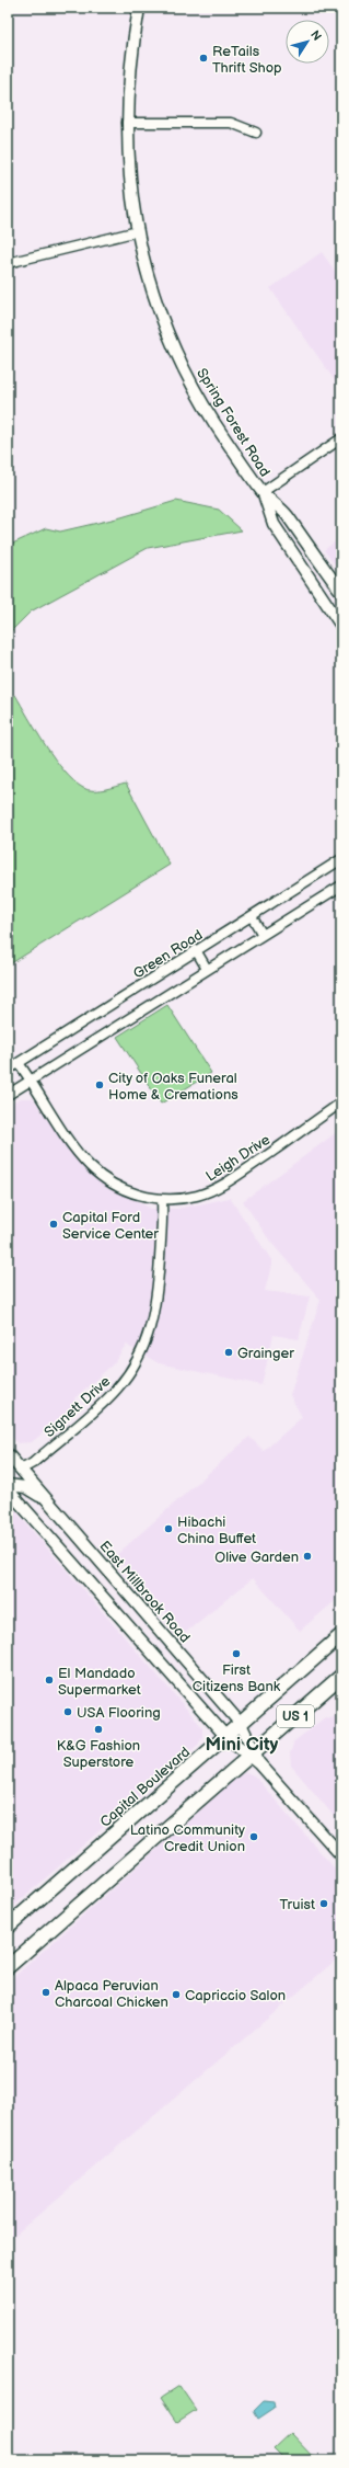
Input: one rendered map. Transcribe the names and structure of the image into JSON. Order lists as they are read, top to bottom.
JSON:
{
  "streets": {
    "highway": ["US 1", "Capital Boulevard"],
    "main road": ["Spring Forest Road", "East Millbrook Road"],
    "street": ["Green Road", "Leigh Drive", "Signett Drive"]
  },
  "crossings": [
    ["Green Road", "Leigh Drive"],
    ["Leigh Drive", "Signett Drive"],
    ["Signett Drive", "East Millbrook Road"],
    ["East Millbrook Road", "US 1"],
    ["East Millbrook Road", "Capital Boulevard"]
  ],
  "districts": ["Mini City"],
  "places": [
    "ReTails Thrift Shop",
    "City of Oaks Funeral Home & Cremations",
    "Capital Ford Service Center",
    "Grainger",
    "Hibachi China Buffet",
    "Olive Garden",
    "First Citizens Bank",
    "El Mandado Supermarket",
    "USA Flooring",
    "K&G Fashion Superstore",
    "Latino Community Credit Union",
    "Truist",
    "Alpaca Peruvian Charcoal Chicken",
    "Capriccio Salon"
  ],
  "north": "top right"
}
